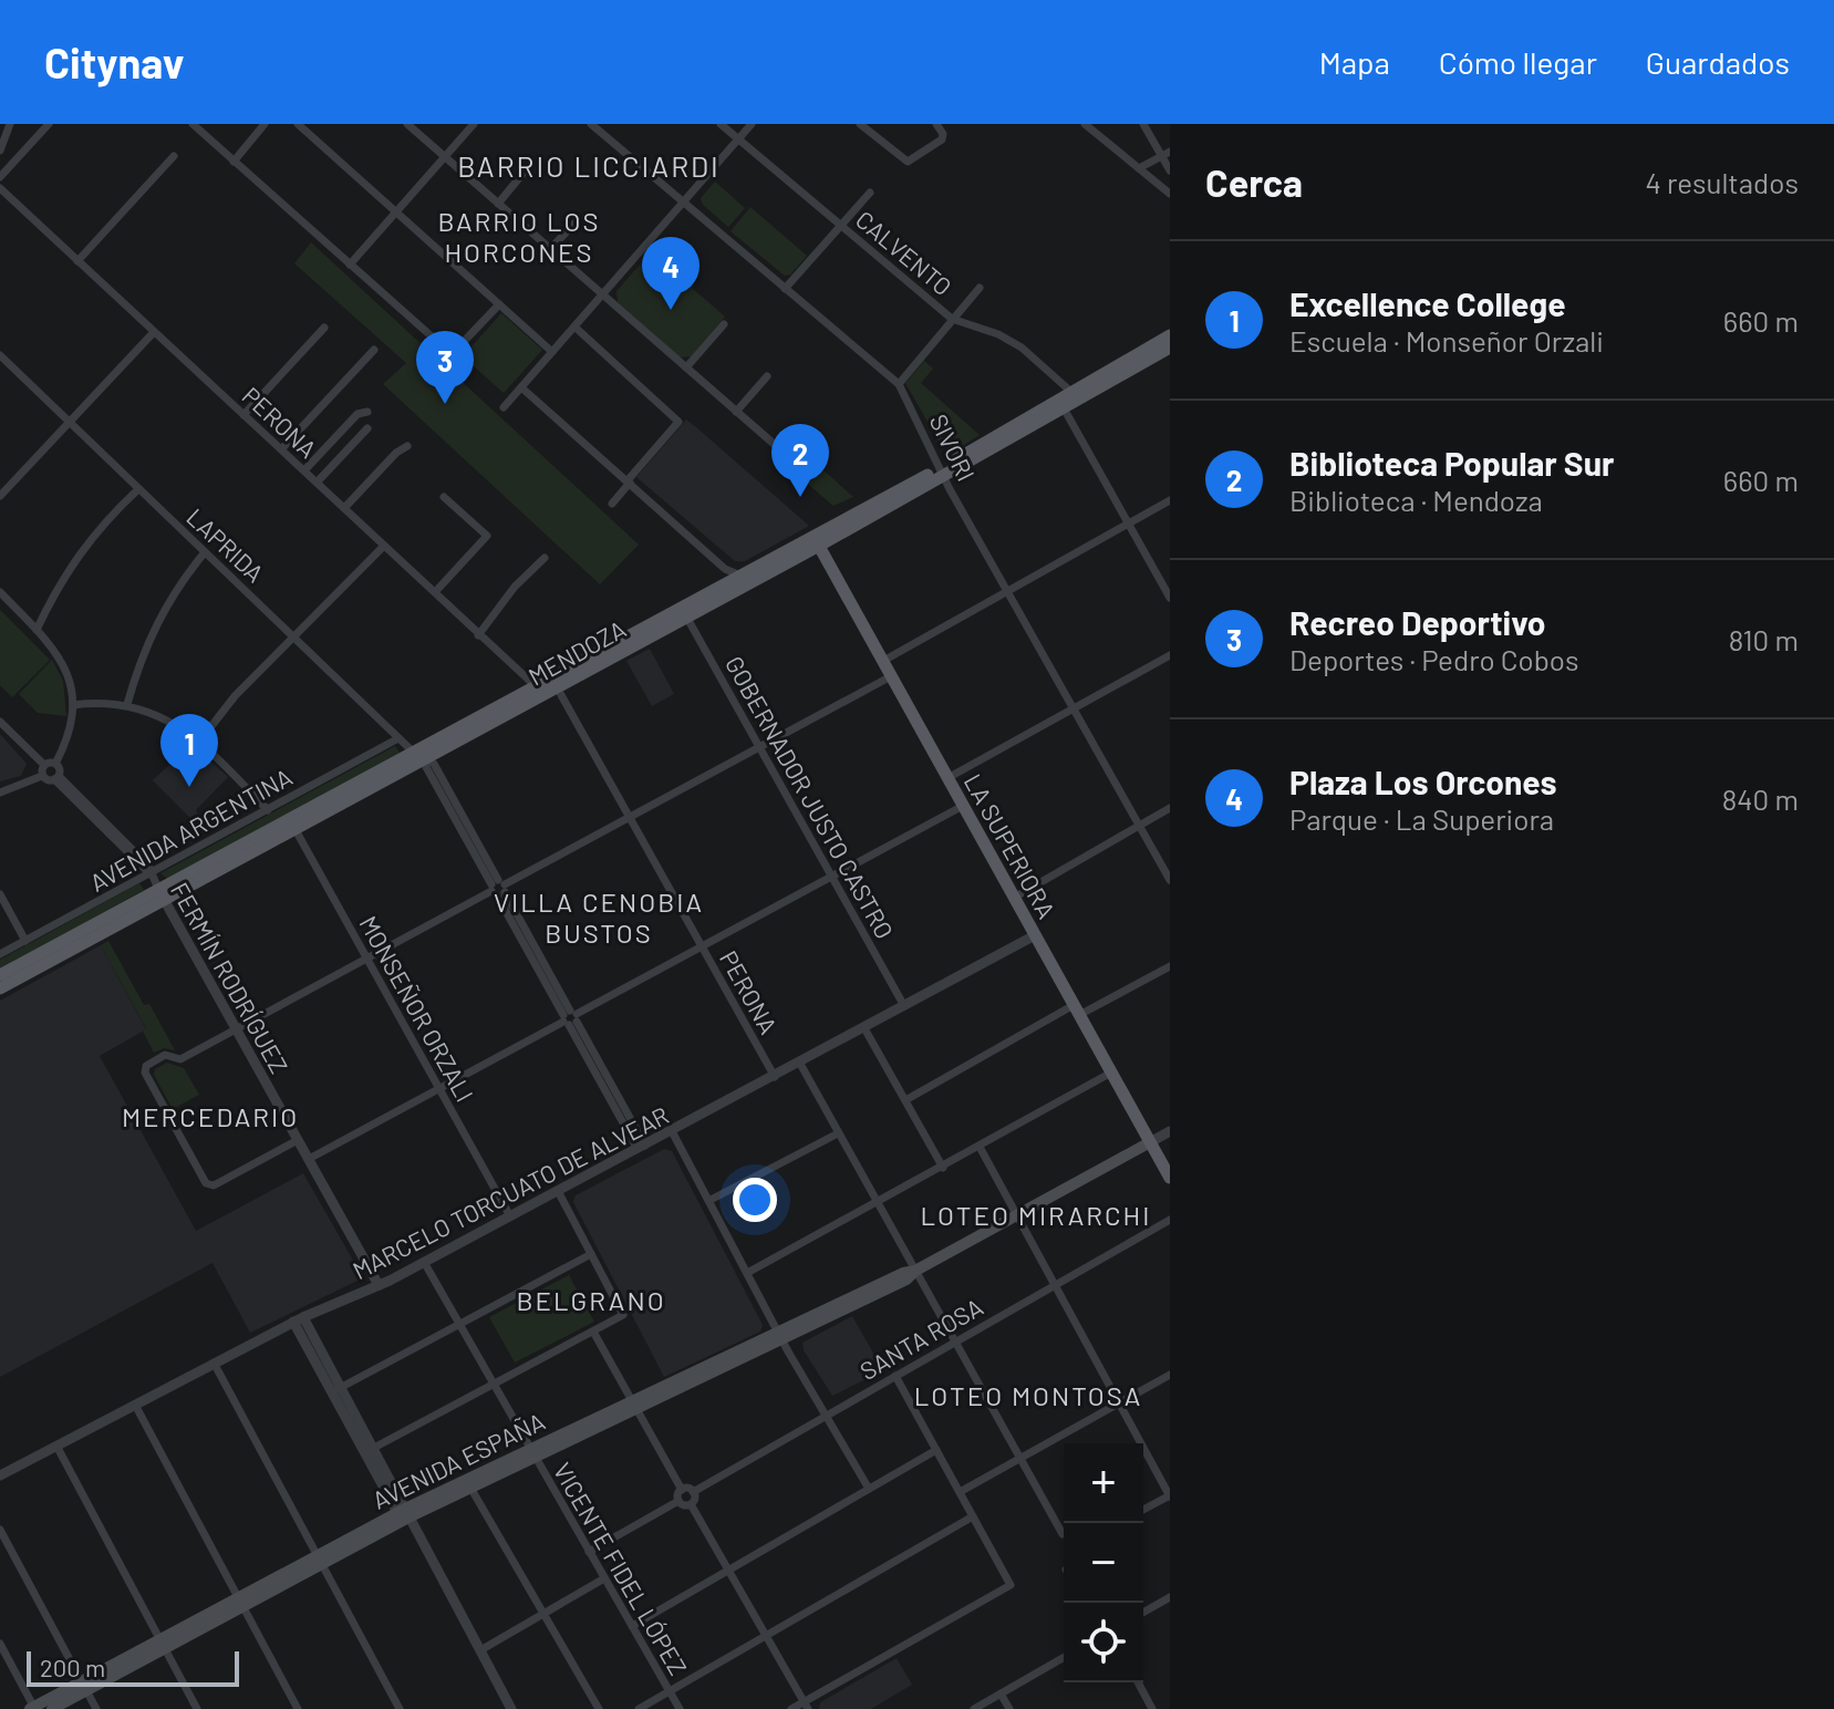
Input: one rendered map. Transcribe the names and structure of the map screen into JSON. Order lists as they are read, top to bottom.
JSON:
{
  "streets": {
    "main road": ["MENDOZA", "LA SUPERIORA", "AVENIDA ESPAÑA"],
    "street": [
      "CALVENTO",
      "PERONA",
      "SIVORI",
      "LAPRIDA",
      "GOBERNADOR JUSTO CASTRO",
      "AVENIDA ARGENTINA",
      "FERMÍN RODRÍGUEZ",
      "MONSEÑOR ORZALI",
      "MARCELO TORCUATO DE ALVEAR",
      "SANTA ROSA",
      "VICENTE FIDEL LÓPEZ"
    ]
  },
  "crossings": [
    ["CALVENTO", "MENDOZA"],
    ["PERONA", "MENDOZA"],
    ["PERONA", "MARCELO TORCUATO DE ALVEAR"],
    ["SIVORI", "MENDOZA"],
    ["LAPRIDA", "MENDOZA"],
    ["LAPRIDA", "AVENIDA ARGENTINA"],
    ["LAPRIDA", "MARCELO TORCUATO DE ALVEAR"],
    ["MENDOZA", "GOBERNADOR JUSTO CASTRO"],
    ["MENDOZA", "LA SUPERIORA"],
    ["MENDOZA", "FERMÍN RODRÍGUEZ"],
    ["MENDOZA", "MONSEÑOR ORZALI"],
    ["GOBERNADOR JUSTO CASTRO", "MARCELO TORCUATO DE ALVEAR"],
    ["AVENIDA ARGENTINA", "FERMÍN RODRÍGUEZ"],
    ["LA SUPERIORA", "MARCELO TORCUATO DE ALVEAR"],
    ["LA SUPERIORA", "AVENIDA ESPAÑA"],
    ["FERMÍN RODRÍGUEZ", "MARCELO TORCUATO DE ALVEAR"],
    ["MONSEÑOR ORZALI", "MARCELO TORCUATO DE ALVEAR"],
    ["MARCELO TORCUATO DE ALVEAR", "VICENTE FIDEL LÓPEZ"],
    ["AVENIDA ESPAÑA", "VICENTE FIDEL LÓPEZ"]
  ],
  "districts": [
    "BARRIO LICCIARDI",
    "BARRIO LOS HORCONES",
    "VILLA CENOBIA BUSTOS",
    "MERCEDARIO",
    "LOTEO MIRARCHI",
    "BELGRANO",
    "LOTEO MONTOSA"
  ],
  "scale_bar": "200 m",
  "page": {
    "header": "Citynav",
    "nav": ["Mapa", "Cómo llegar", "Guardados"],
    "heading": ["Cerca", "4 resultados"],
    "pins": [
      "4",
      "3",
      "2",
      "1"
    ],
    "list": [
      {
        "mark": "1",
        "name": "Excellence College",
        "note": "Escuela · Monseñor Orzali",
        "value": "660 m"
      },
      {
        "mark": "2",
        "name": "Biblioteca Popular Sur",
        "note": "Biblioteca · Mendoza",
        "value": "660 m"
      },
      {
        "mark": "3",
        "name": "Recreo Deportivo",
        "note": "Deportes · Pedro Cobos",
        "value": "810 m"
      },
      {
        "mark": "4",
        "name": "Plaza Los Orcones",
        "note": "Parque · La Superiora",
        "value": "840 m"
      }
    ],
    "map_buttons": ["+", "−"],
    "scale": "200 m"
  }
}
